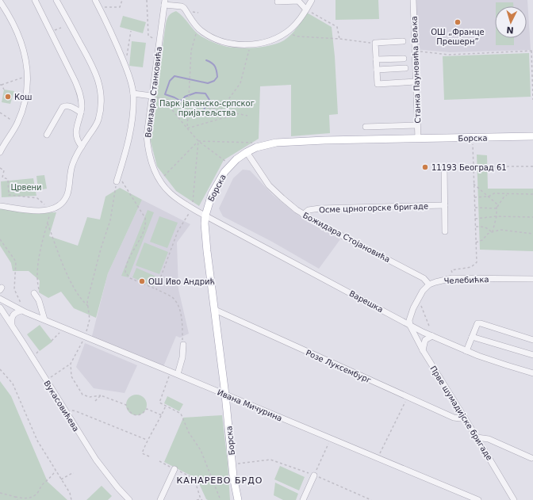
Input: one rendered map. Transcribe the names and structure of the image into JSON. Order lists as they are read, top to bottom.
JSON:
{
  "streets": {
    "main road": ["Борска"],
    "street": [
      "Станка Пауновића Вељка",
      "Велизара Станковића",
      "Осме црногорске бригаде",
      "Божидара Стојановића",
      "Челебићка",
      "Варешка",
      "Розе Луксембург",
      "Ивана Мичурина",
      "Вукасовићева",
      "Прве шумадијске бригаде"
    ]
  },
  "crossings": [
    ["Станка Пауновића Вељка", "Борска"],
    ["Велизара Станковића", "Борска"],
    ["Велизара Станковића", "Варешка"],
    ["Борска", "Божидара Стојановића"],
    ["Борска", "Варешка"],
    ["Борска", "Розе Луксембург"],
    ["Борска", "Ивана Мичурина"],
    ["Осме црногорске бригаде", "Божидара Стојановића"],
    ["Божидара Стојановића", "Челебићка"],
    ["Варешка", "Прве шумадијске бригаде"],
    ["Розе Луксембург", "Прве шумадијске бригаде"]
  ],
  "districts": ["КАНАРЕВО БРДО"],
  "parks": ["Парк јапанско-српског пријатељства", "Црвени"],
  "places": [
    "ОШ „Франце Прешерн”",
    "Кош",
    "11193 Београд 61",
    "ОШ Иво Андрић"
  ],
  "north": "bottom"
}
